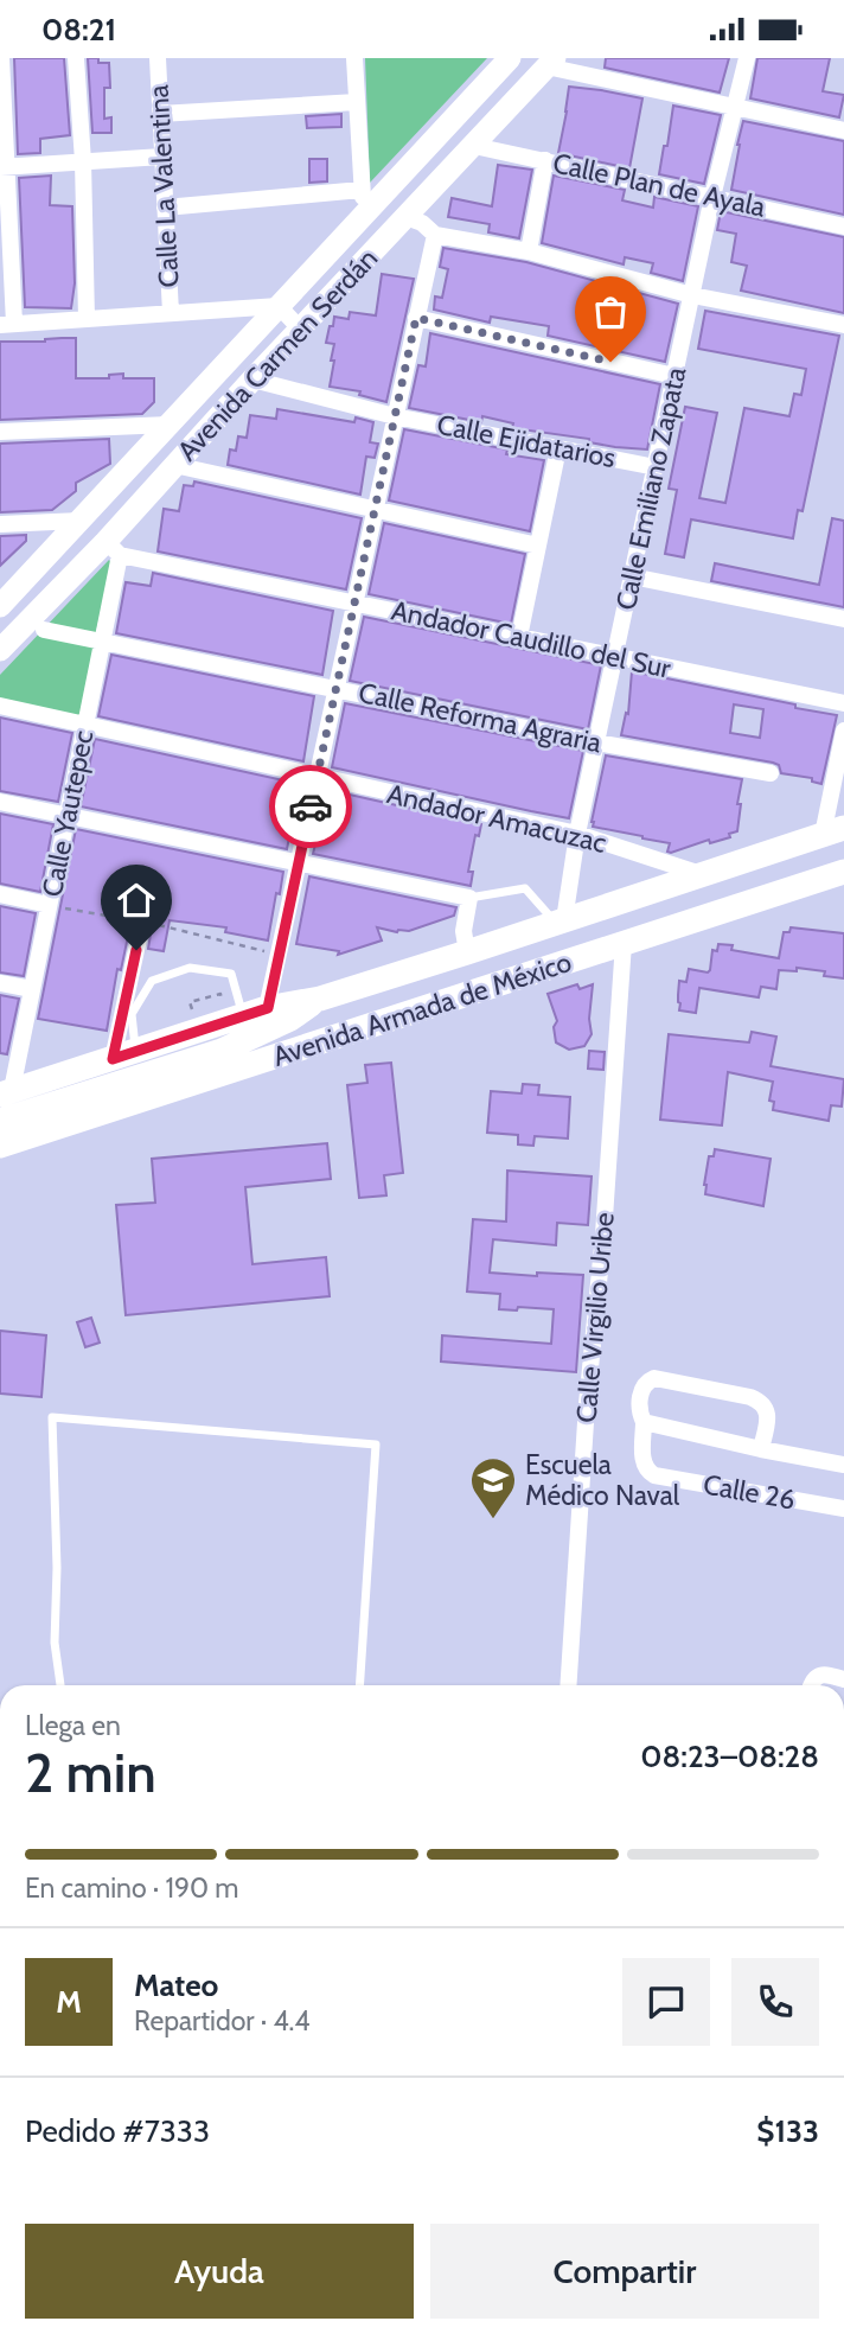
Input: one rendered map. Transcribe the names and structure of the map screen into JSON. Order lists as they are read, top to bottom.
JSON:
{
  "streets": {
    "main road": ["Avenida Armada de México"],
    "street": [
      "Calle Plan de Ayala",
      "Calle La Valentina",
      "Avenida Carmen Serdán",
      "Calle Ejidatarios",
      "Calle Emiliano Zapata",
      "Andador Caudillo del Sur",
      "Calle Reforma Agraria",
      "Calle Yautepec",
      "Andador Amacuzac",
      "Calle Virgilio Uribe",
      "Calle 26"
    ]
  },
  "crossings": [
    ["Calle Plan de Ayala", "Avenida Carmen Serdán"],
    ["Calle Plan de Ayala", "Calle Emiliano Zapata"],
    ["Avenida Carmen Serdán", "Calle Ejidatarios"],
    ["Avenida Carmen Serdán", "Andador Caudillo del Sur"],
    ["Avenida Carmen Serdán", "Calle Yautepec"],
    ["Calle Ejidatarios", "Calle Emiliano Zapata"],
    ["Calle Emiliano Zapata", "Andador Caudillo del Sur"],
    ["Calle Emiliano Zapata", "Calle Reforma Agraria"],
    ["Calle Emiliano Zapata", "Andador Amacuzac"],
    ["Calle Emiliano Zapata", "Avenida Armada de México"],
    ["Andador Caudillo del Sur", "Calle Yautepec"],
    ["Calle Reforma Agraria", "Calle Yautepec"],
    ["Calle Yautepec", "Andador Amacuzac"],
    ["Calle Yautepec", "Avenida Armada de México"],
    ["Andador Amacuzac", "Avenida Armada de México"],
    ["Avenida Armada de México", "Calle Virgilio Uribe"]
  ],
  "places": {
    "school or university": ["Escuela Médico Naval"]
  },
  "page": {
    "status": "08:21",
    "heading": ["2 min", "Llega en", "08:23–08:28"],
    "panel": [
      "Mateo",
      "Repartidor · 4.4",
      "Pedido #7333",
      "$133"
    ],
    "bar": "En camino · 190 m",
    "round": "M",
    "buttons": ["Ayuda", "Compartir"]
  }
}
